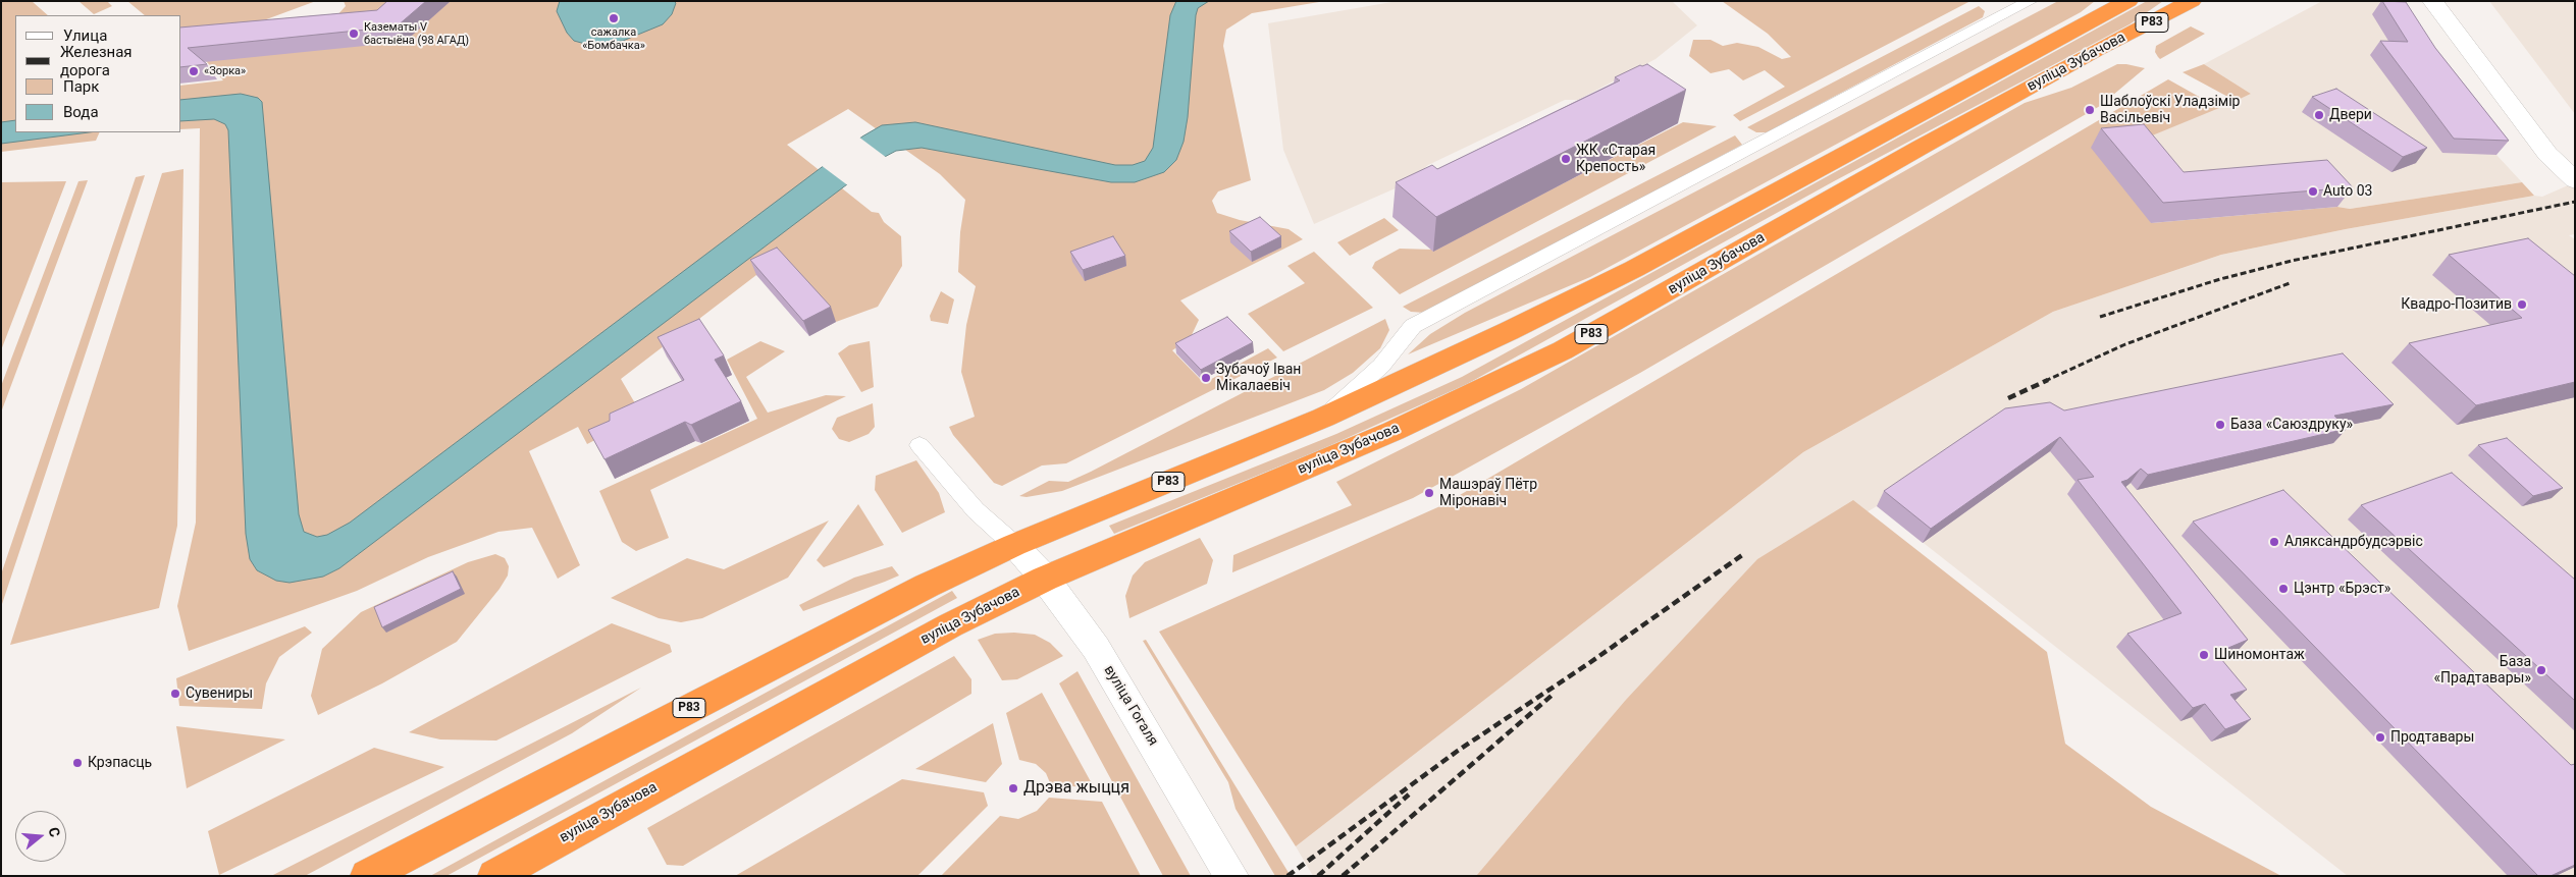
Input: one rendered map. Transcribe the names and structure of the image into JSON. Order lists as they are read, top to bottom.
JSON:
{
  "streets": {
    "highway": ["Р83", "вуліца Зубачова"],
    "main road": ["вуліца Гогаля"]
  },
  "crossings": [
    ["вуліца Зубачова", "вуліца Гогаля"]
  ],
  "places": [
    "сажалка «Бомбачка»",
    "Казематы V бастыёна (98 АГАД)",
    "«Зорка»",
    "Шаблоўскі Уладзімір Васільевіч",
    "Двери",
    "ЖК «Старая Крепость»",
    "Auto 03",
    "Квадро-Позитив",
    "Зубачоў Іван Мікалаевіч",
    "База «Саюздруку»",
    "Машэраў Пётр Міронавіч",
    "Аляксандрбудсэрвіс",
    "Цэнтр «Брэст»",
    "Шиномонтаж",
    "База «Прадтавары»",
    "Сувениры",
    "Продтавары",
    "Крэпасць",
    "Дрэва жыцця"
  ],
  "legend": [
    "Улица",
    "Железная дорога",
    "Парк",
    "Вода"
  ],
  "north": "right"
}
